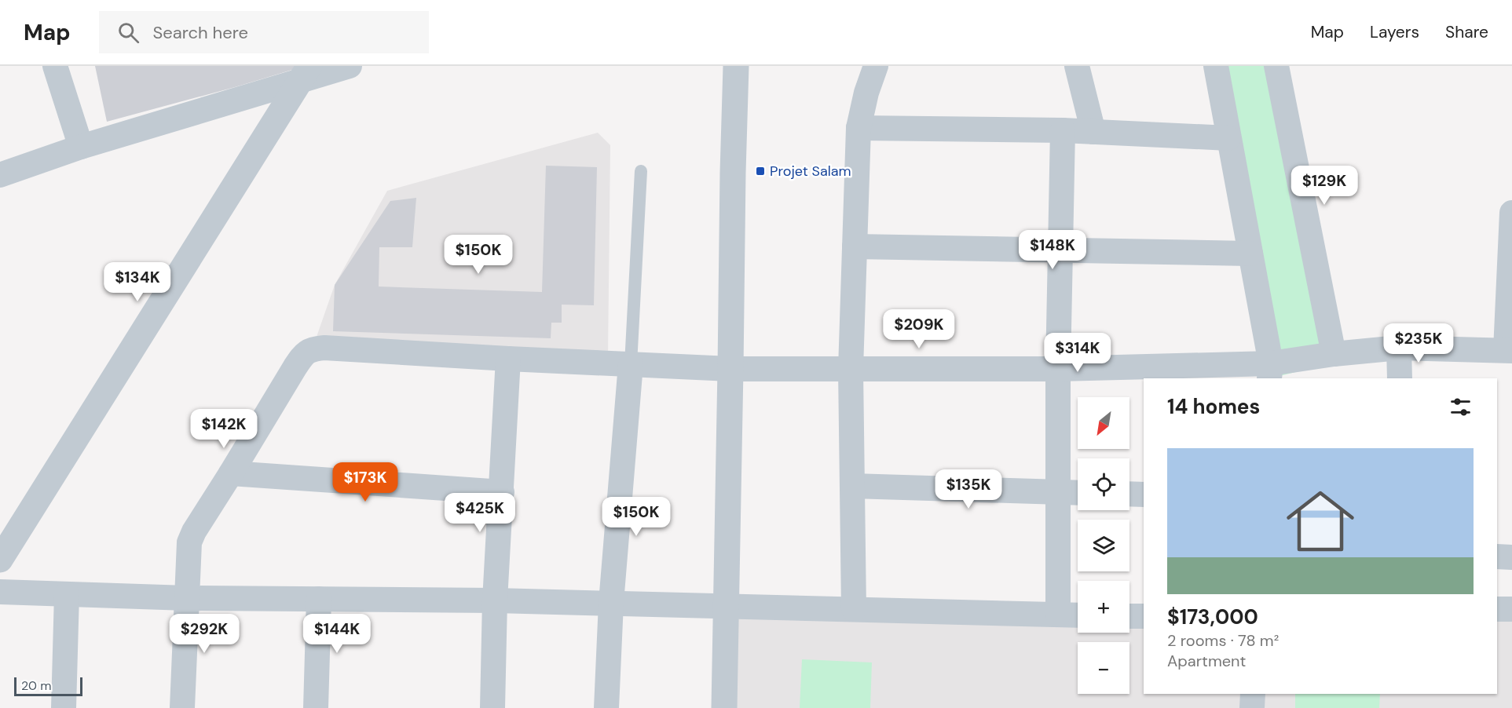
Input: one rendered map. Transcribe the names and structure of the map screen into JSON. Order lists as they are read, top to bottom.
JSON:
{
  "places": {
    "transit": ["Projet Salam"]
  },
  "scale_bar": "20 m",
  "north": "bottom left",
  "page": {
    "header": "Map",
    "search": "Search here",
    "nav": ["Map", "Layers", "Share"],
    "price": [
      "$129K",
      "$148K",
      "$150K",
      "$134K",
      "$209K",
      "$235K",
      "$314K",
      "$142K",
      "$173K",
      "$135K",
      "$425K",
      "$150K",
      "$292K",
      "$144K"
    ],
    "heading": "14 homes",
    "map_buttons": ["+", "−"],
    "list": [
      {
        "name": "$173,000",
        "note": "2 rooms · 78 m² · Apartment"
      }
    ],
    "scale": "20 m"
  }
}
